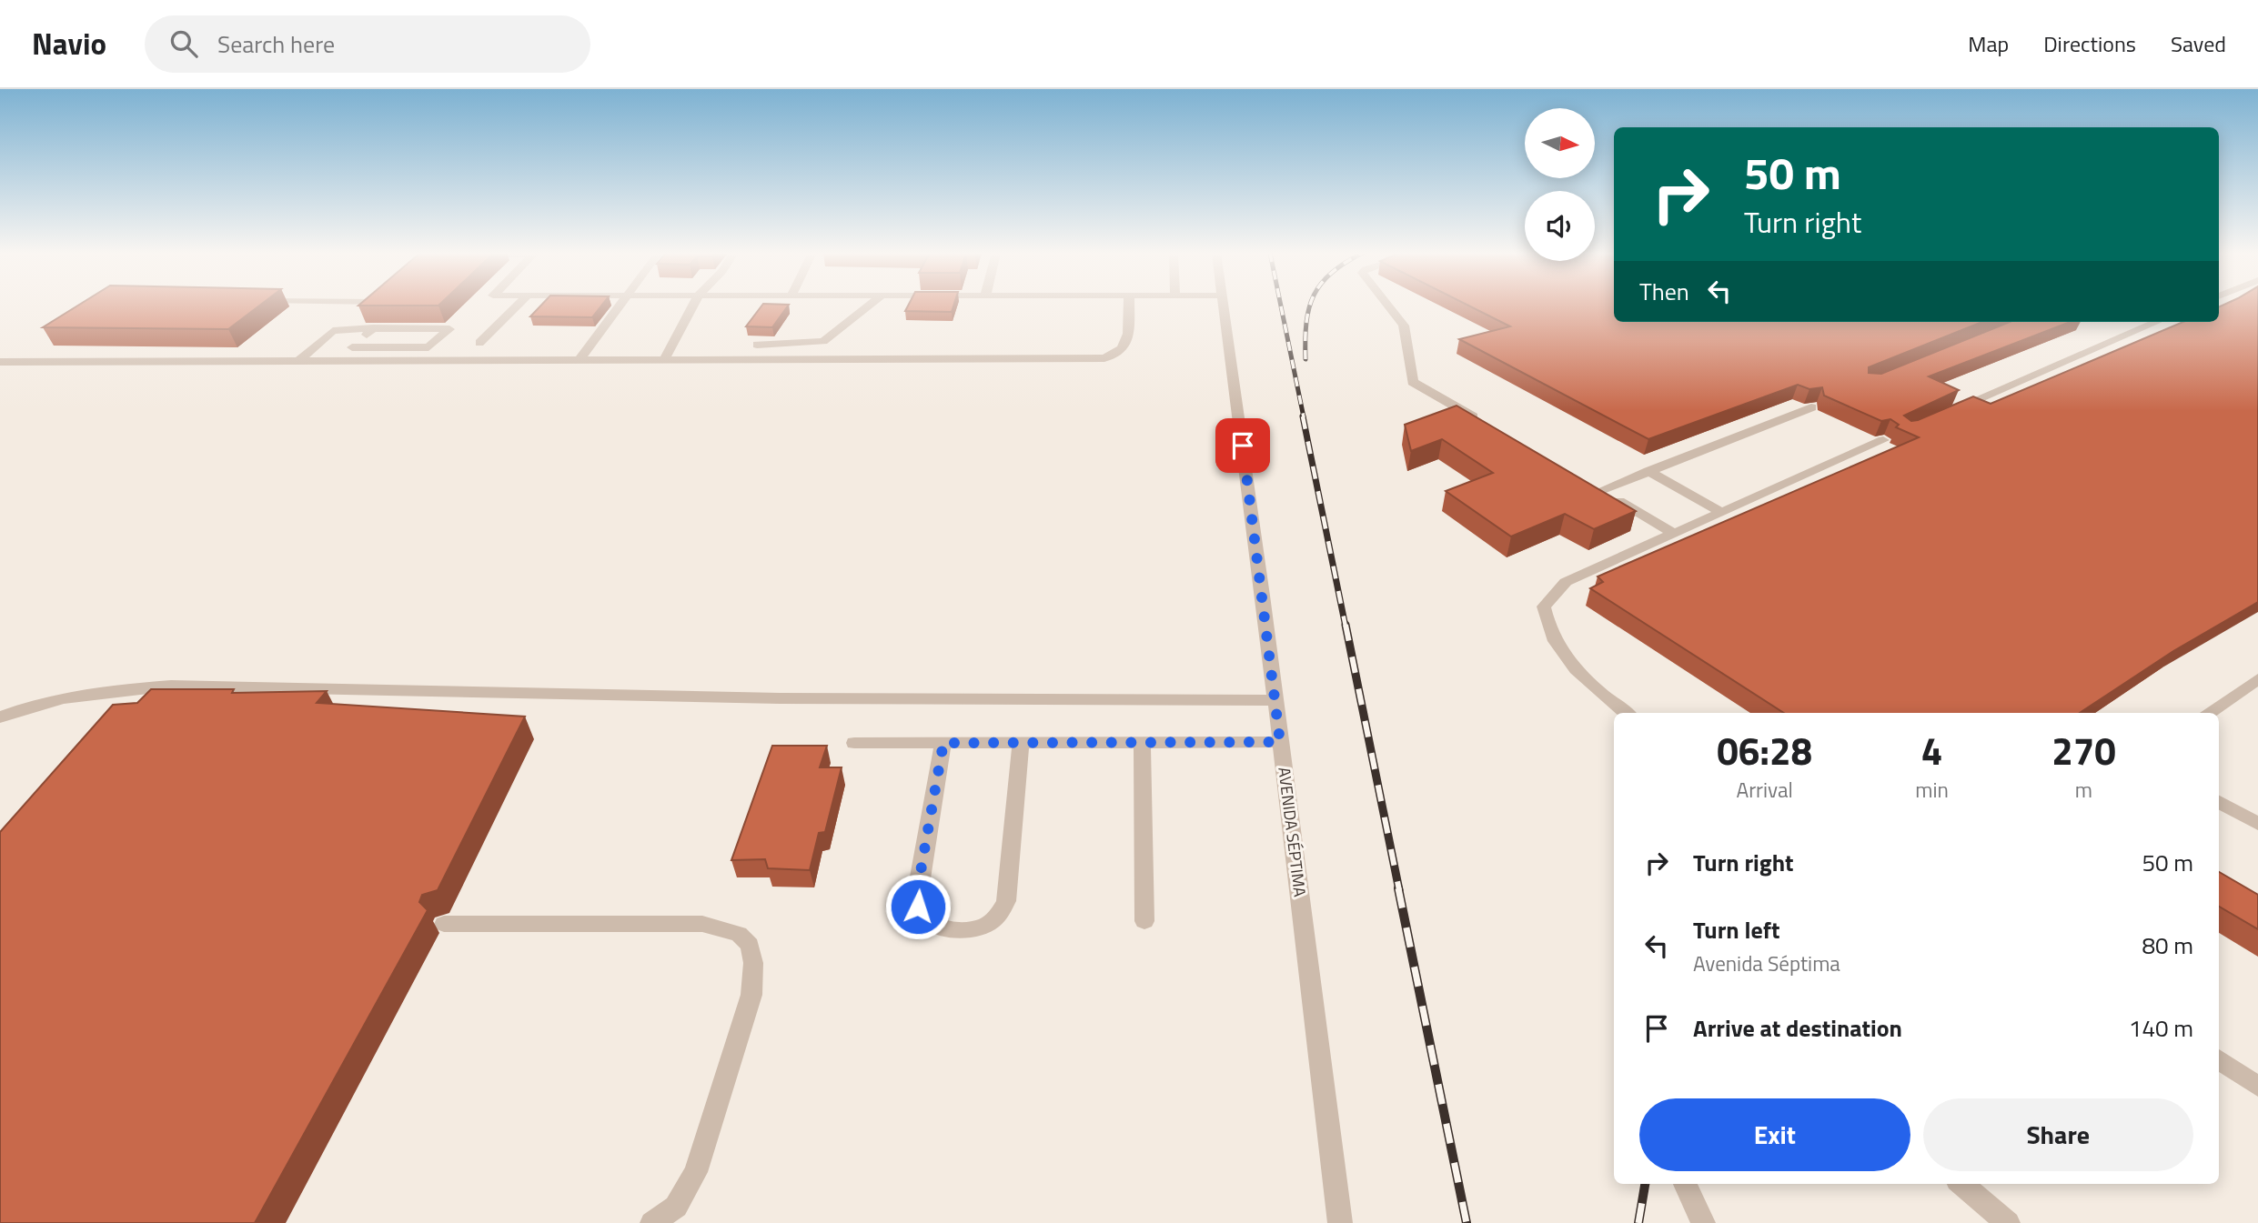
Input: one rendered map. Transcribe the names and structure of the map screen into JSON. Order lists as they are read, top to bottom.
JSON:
{
  "streets": {
    "street": ["AVENIDA SÉPTIMA"]
  },
  "north": "right",
  "page": {
    "header": "Navio",
    "search": "Search here",
    "nav": ["Map", "Directions", "Saved"],
    "turn": ["50 m", "Turn right"],
    "then": "Then",
    "eta": [
      "06:28",
      "Arrival",
      "4",
      "min",
      "270",
      "m"
    ],
    "list": [
      {
        "name": "Turn right",
        "value": "50 m"
      },
      {
        "name": "Turn left",
        "note": "Avenida Séptima",
        "value": "80 m"
      },
      {
        "name": "Arrive at destination",
        "value": "140 m"
      }
    ],
    "buttons": ["Exit", "Share"]
  }
}
